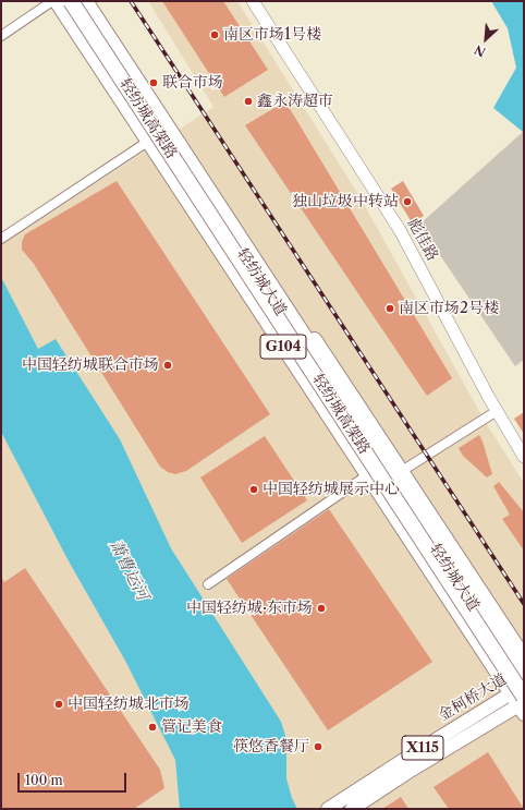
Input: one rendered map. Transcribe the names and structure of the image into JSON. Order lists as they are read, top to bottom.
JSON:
{
  "streets": {
    "highway": ["轻纺城高架路"],
    "main road": [
      "轻纺城大道",
      "G104",
      "金柯桥大道",
      "X115"
    ],
    "street": ["彪佳路"]
  },
  "crossings": [
    ["轻纺城高架路", "轻纺城大道"],
    ["轻纺城高架路", "金柯桥大道"],
    ["轻纺城大道", "金柯桥大道"]
  ],
  "water": ["萧曹运河"],
  "places": [
    "南区市场1号楼",
    "联合市场",
    "鑫永涛超市",
    "独山垃圾中转站",
    "南区市场2号楼",
    "中国轻纺城联合市场",
    "中国轻纺城展示中心",
    "中国轻纺城·东市场",
    "中国轻纺城北市场",
    "管记美食",
    "筷悠香餐厅"
  ],
  "scale_bar": "100 m",
  "north": "bottom left"
}
